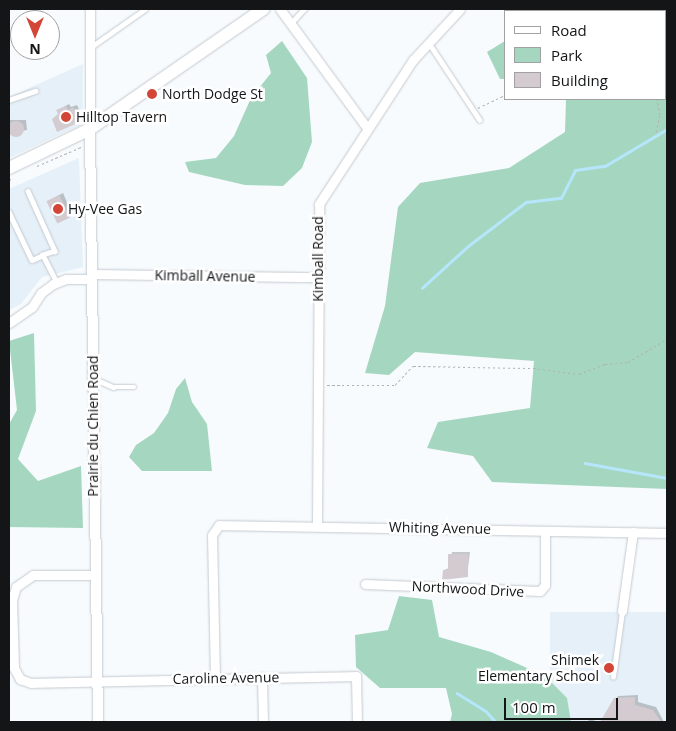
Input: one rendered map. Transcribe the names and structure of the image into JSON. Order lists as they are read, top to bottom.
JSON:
{
  "streets": {
    "street": [
      "Kimball Road",
      "Kimball Avenue",
      "Prairie du Chien Road",
      "Whiting Avenue",
      "Northwood Drive",
      "Caroline Avenue"
    ]
  },
  "crossings": [
    ["Kimball Road", "Kimball Avenue"],
    ["Kimball Road", "Whiting Avenue"],
    ["Kimball Avenue", "Prairie du Chien Road"],
    ["Prairie du Chien Road", "Caroline Avenue"],
    ["Whiting Avenue", "Northwood Drive"],
    ["Whiting Avenue", "Caroline Avenue"]
  ],
  "places": [
    "North Dodge St",
    "Hilltop Tavern",
    "Hy-Vee Gas",
    "Shimek Elementary School"
  ],
  "legend": ["Road", "Park", "Building"],
  "scale_bar": "100 m",
  "north": "bottom"
}
